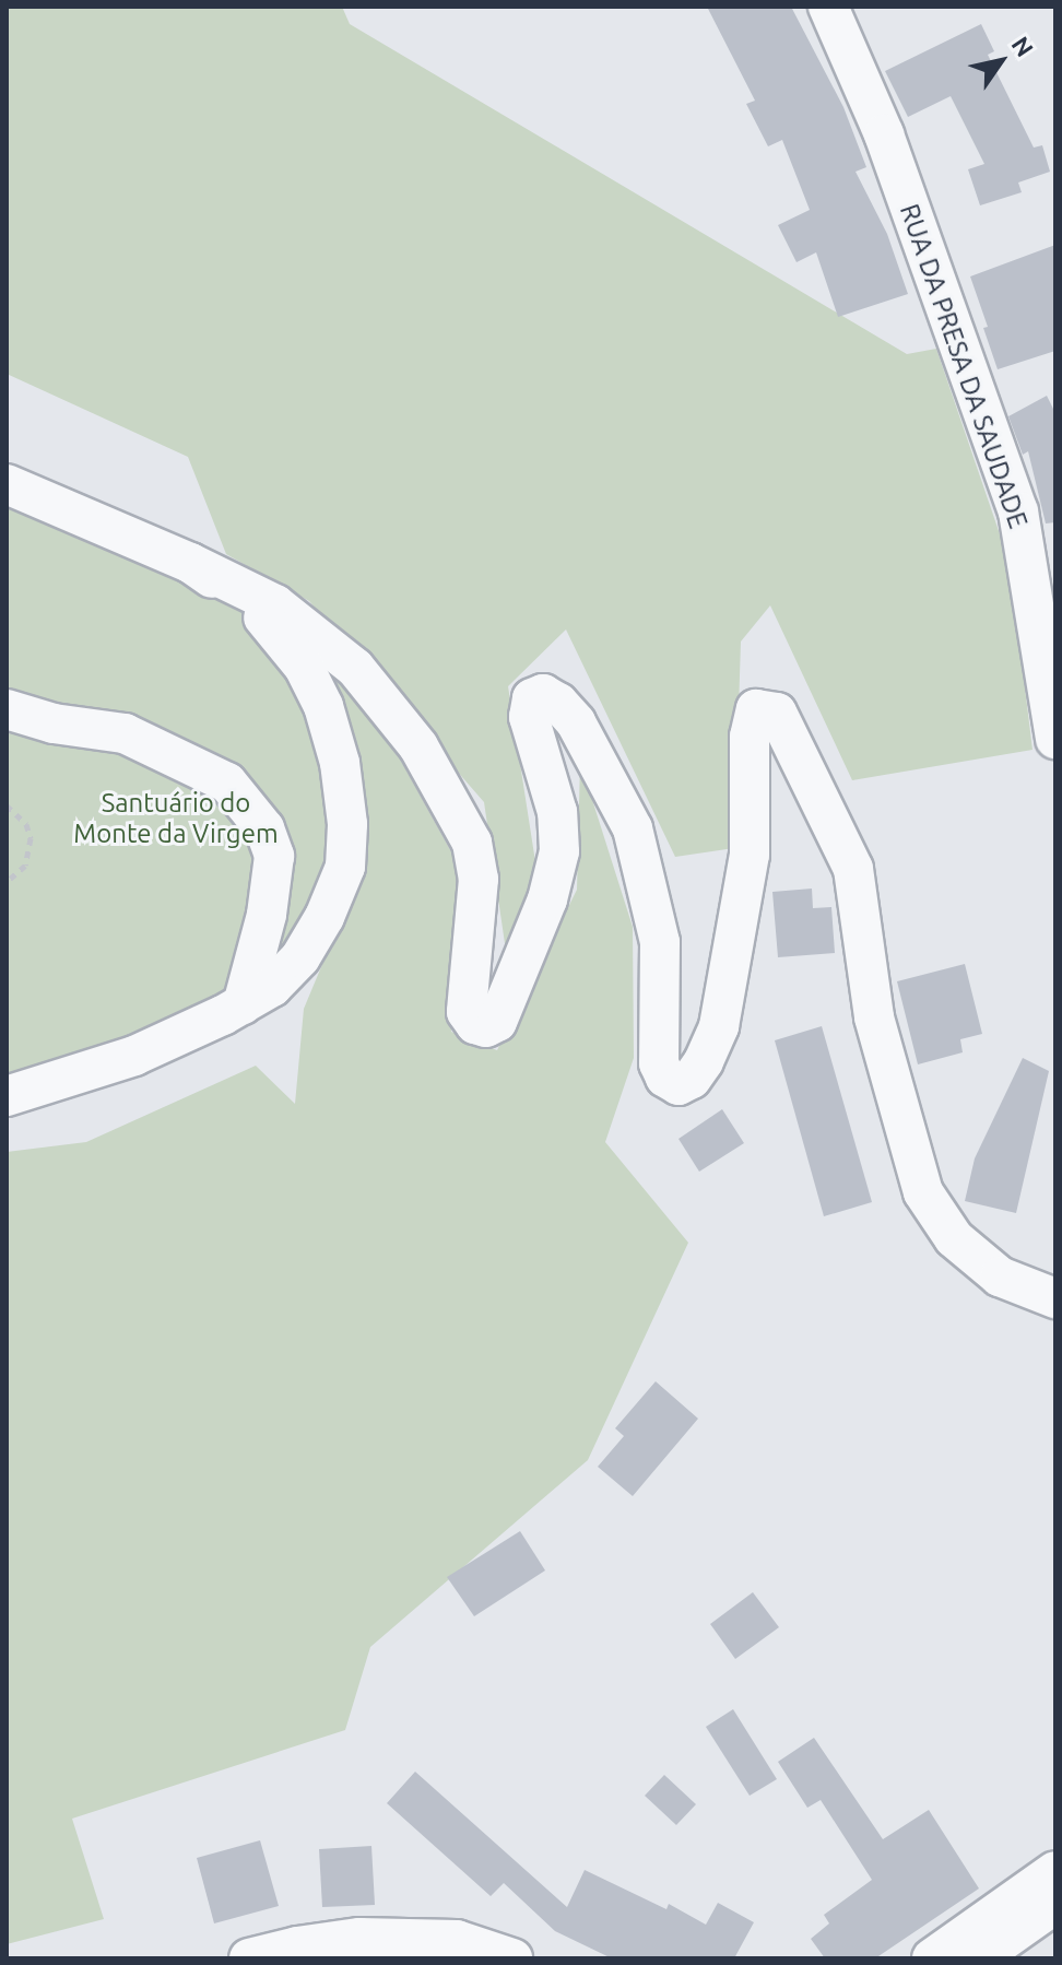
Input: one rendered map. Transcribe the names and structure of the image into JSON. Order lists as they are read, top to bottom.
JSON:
{
  "streets": {
    "street": ["RUA DA PRESA DA SAUDADE"]
  },
  "parks": ["Santuário do Monte da Virgem"],
  "north": "top right"
}
